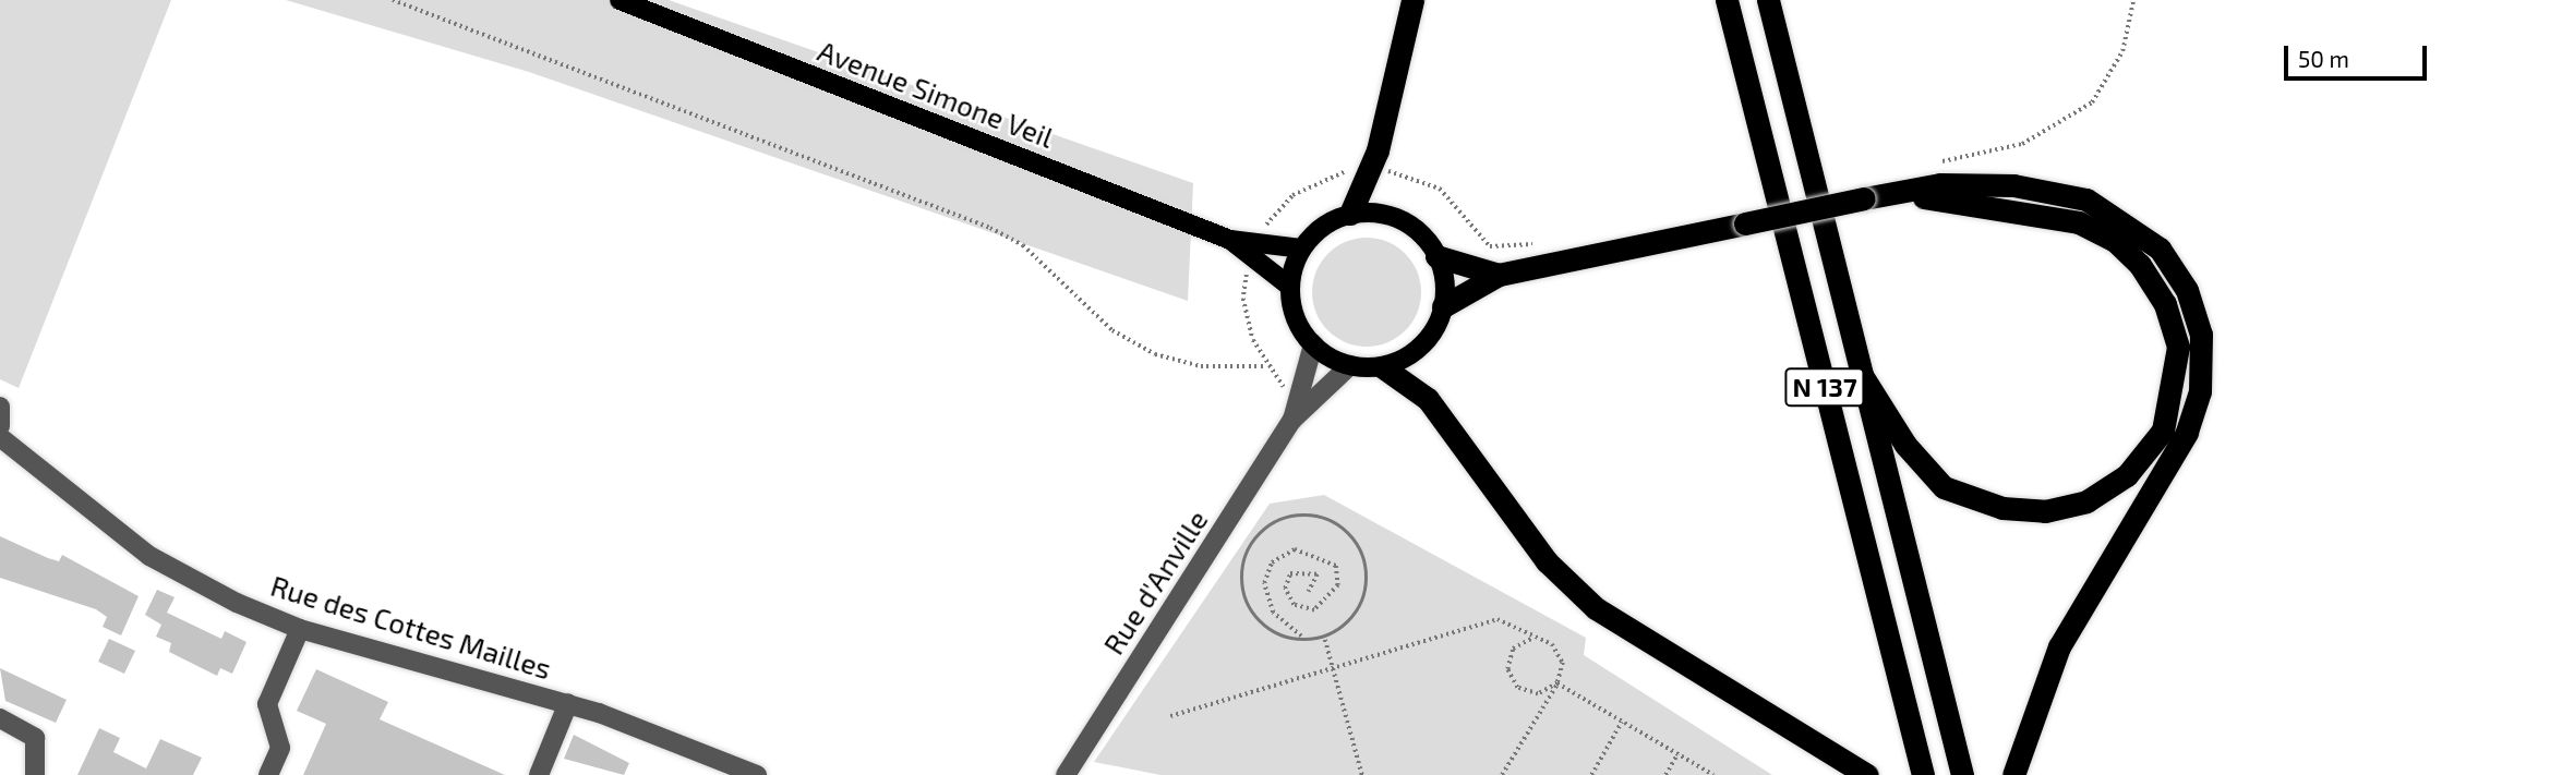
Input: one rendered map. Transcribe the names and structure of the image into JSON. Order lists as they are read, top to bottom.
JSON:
{
  "streets": {
    "highway": ["N 137"],
    "main road": ["Avenue Simone Veil"],
    "street": ["Rue d'Anville", "Rue des Cottes Mailles"]
  },
  "crossings": [
    ["Avenue Simone Veil", "Rue d'Anville"]
  ],
  "scale_bar": "50 m"
}
